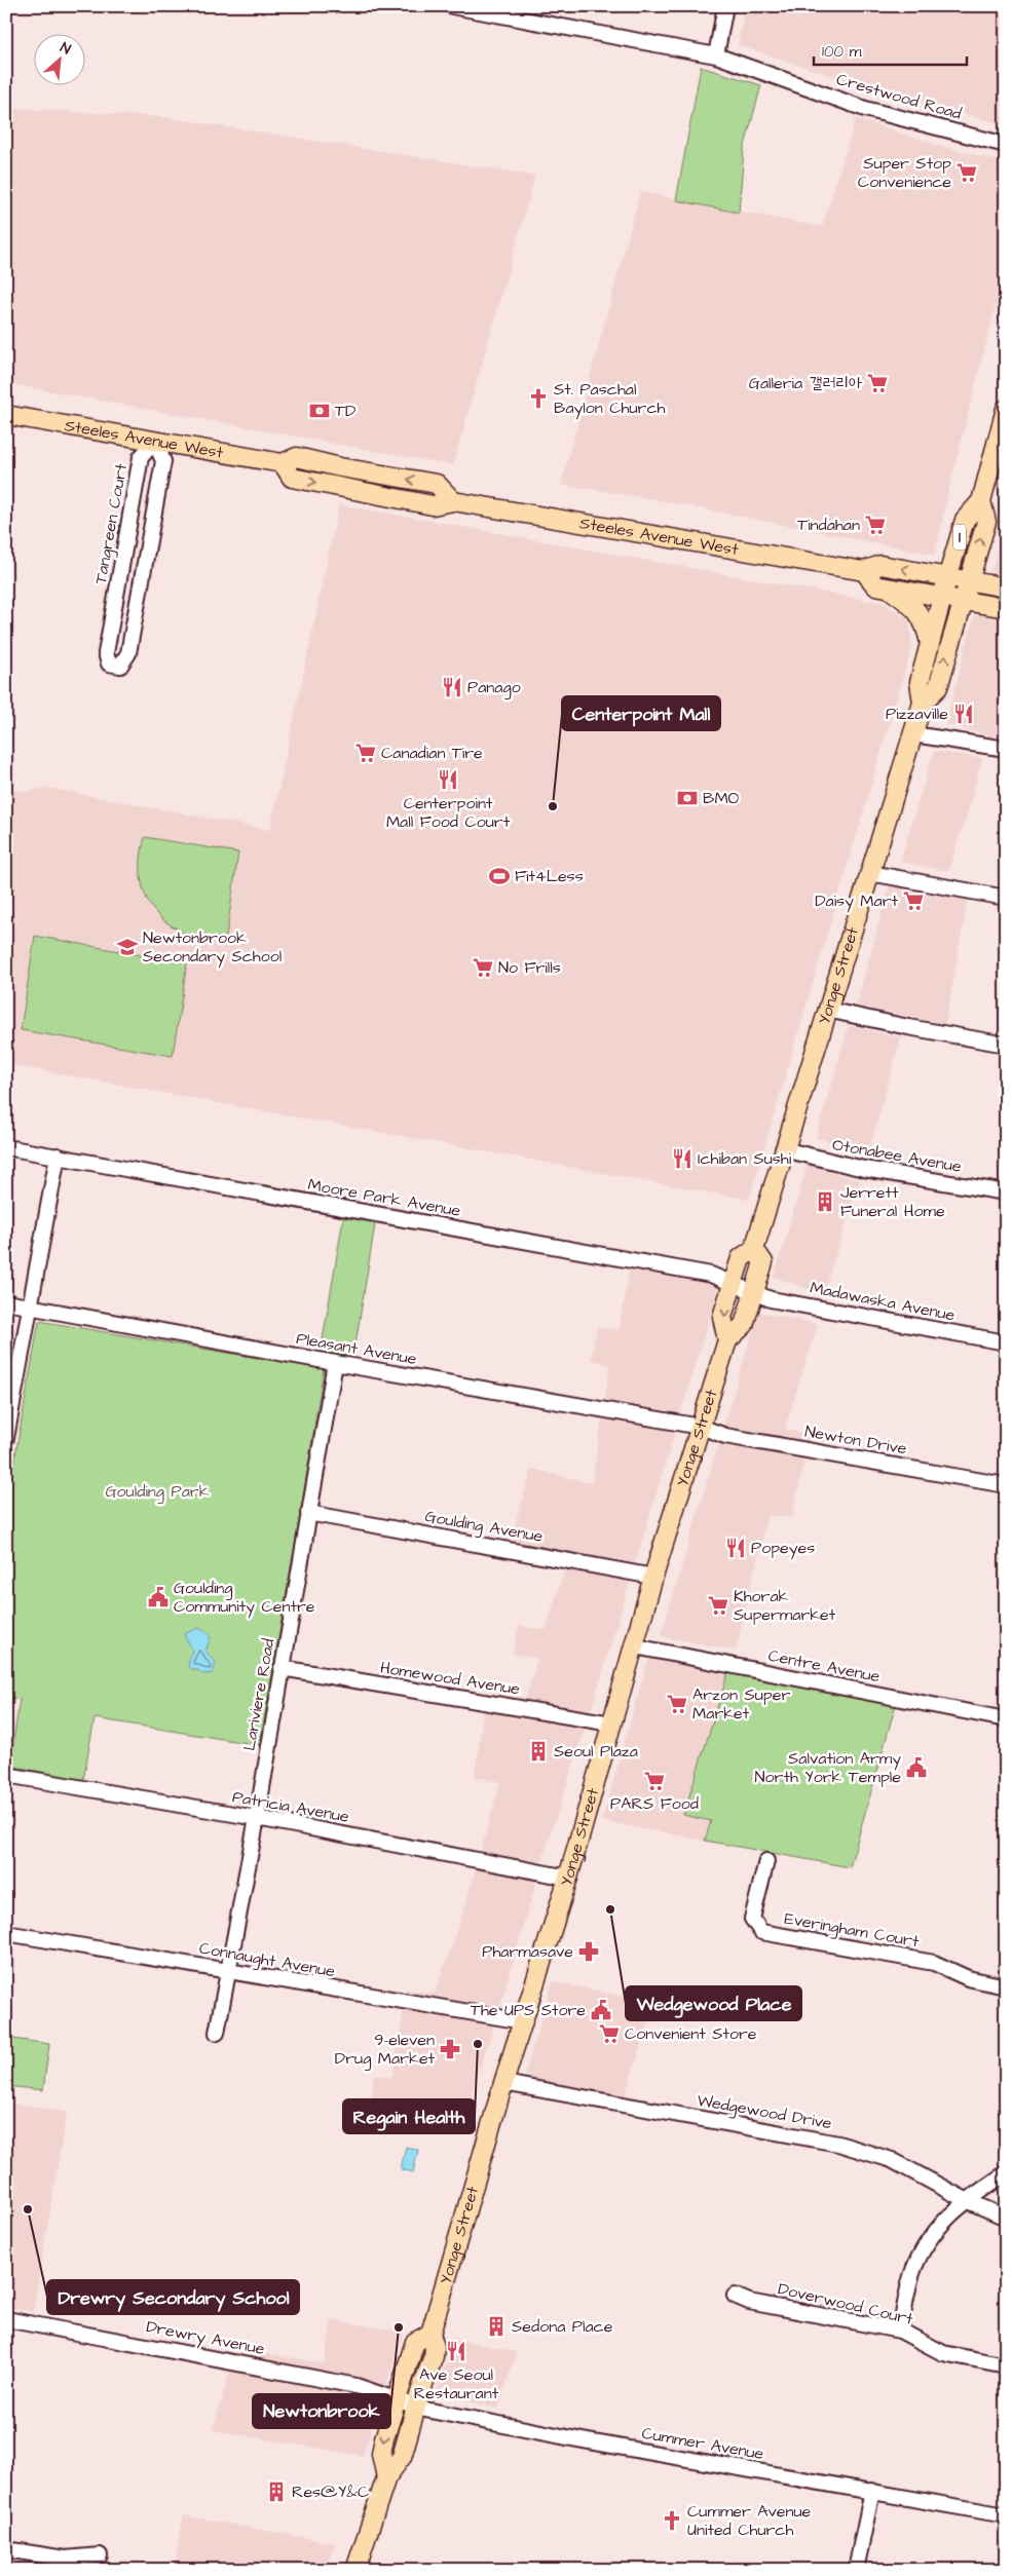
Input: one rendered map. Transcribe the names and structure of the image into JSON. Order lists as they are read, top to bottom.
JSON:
{
  "streets": {
    "main road": ["Steeles Avenue West", "1", "Yonge Street"],
    "street": [
      "Crestwood Road",
      "Tangreen Court",
      "Otonabee Avenue",
      "Moore Park Avenue",
      "Madawaska Avenue",
      "Pleasant Avenue",
      "Newton Drive",
      "Goulding Avenue",
      "Centre Avenue",
      "Homewood Avenue",
      "Lariviere Road",
      "Patricia Avenue",
      "Everingham Court",
      "Connaught Avenue",
      "Wedgewood Drive",
      "Doverwood Court",
      "Drewry Avenue",
      "Cummer Avenue"
    ]
  },
  "crossings": [
    ["Steeles Avenue West", "Tangreen Court"],
    ["Steeles Avenue West", "Yonge Street"],
    ["Yonge Street", "Otonabee Avenue"],
    ["Yonge Street", "Moore Park Avenue"],
    ["Yonge Street", "Madawaska Avenue"],
    ["Yonge Street", "Pleasant Avenue"],
    ["Yonge Street", "Newton Drive"],
    ["Yonge Street", "Goulding Avenue"],
    ["Yonge Street", "Centre Avenue"],
    ["Yonge Street", "Homewood Avenue"],
    ["Yonge Street", "Patricia Avenue"],
    ["Yonge Street", "Connaught Avenue"],
    ["Yonge Street", "Wedgewood Drive"],
    ["Yonge Street", "Drewry Avenue"],
    ["Yonge Street", "Cummer Avenue"],
    ["Moore Park Avenue", "Madawaska Avenue"],
    ["Pleasant Avenue", "Newton Drive"],
    ["Pleasant Avenue", "Lariviere Road"],
    ["Goulding Avenue", "Lariviere Road"],
    ["Homewood Avenue", "Lariviere Road"],
    ["Lariviere Road", "Patricia Avenue"],
    ["Lariviere Road", "Connaught Avenue"],
    ["Drewry Avenue", "Cummer Avenue"]
  ],
  "parks": ["Goulding Park"],
  "places": {
    "supermarket": [
      "Super Stop Convenience",
      "Galleria 갤러리아",
      "Tindahan",
      "Canadian Tire",
      "Daisy Mart",
      "No Frills",
      "Khorak Supermarket",
      "Arzon Super Market",
      "PARS Food",
      "Convenient Store"
    ],
    "church": ["St. Paschal Baylon Church", "Cummer Avenue United Church"],
    "bank": ["TD", "BMO"],
    "restaurant": [
      "Panago",
      "Pizzaville",
      "Centerpoint Mall Food Court",
      "Ichiban Sushi",
      "Popeyes",
      "Ave Seoul Restaurant"
    ],
    "other": [
      "Centerpoint Mall",
      "Wedgewood Place",
      "Regain Health",
      "Drewry Secondary School",
      "Newtonbrook"
    ],
    "sports": ["Fit4Less"],
    "school or university": ["Newtonbrook Secondary School"],
    "building": [
      "Jerrett Funeral Home",
      "Seoul Plaza",
      "Sedona Place",
      "Res@Y&C"
    ],
    "public building": ["Goulding Community Centre", "Salvation Army North York Temple", "The UPS Store"],
    "pharmacy": ["Pharmasave", "9-eleven Drug Market"]
  },
  "scale_bar": "100 m",
  "north": "top right"
}
